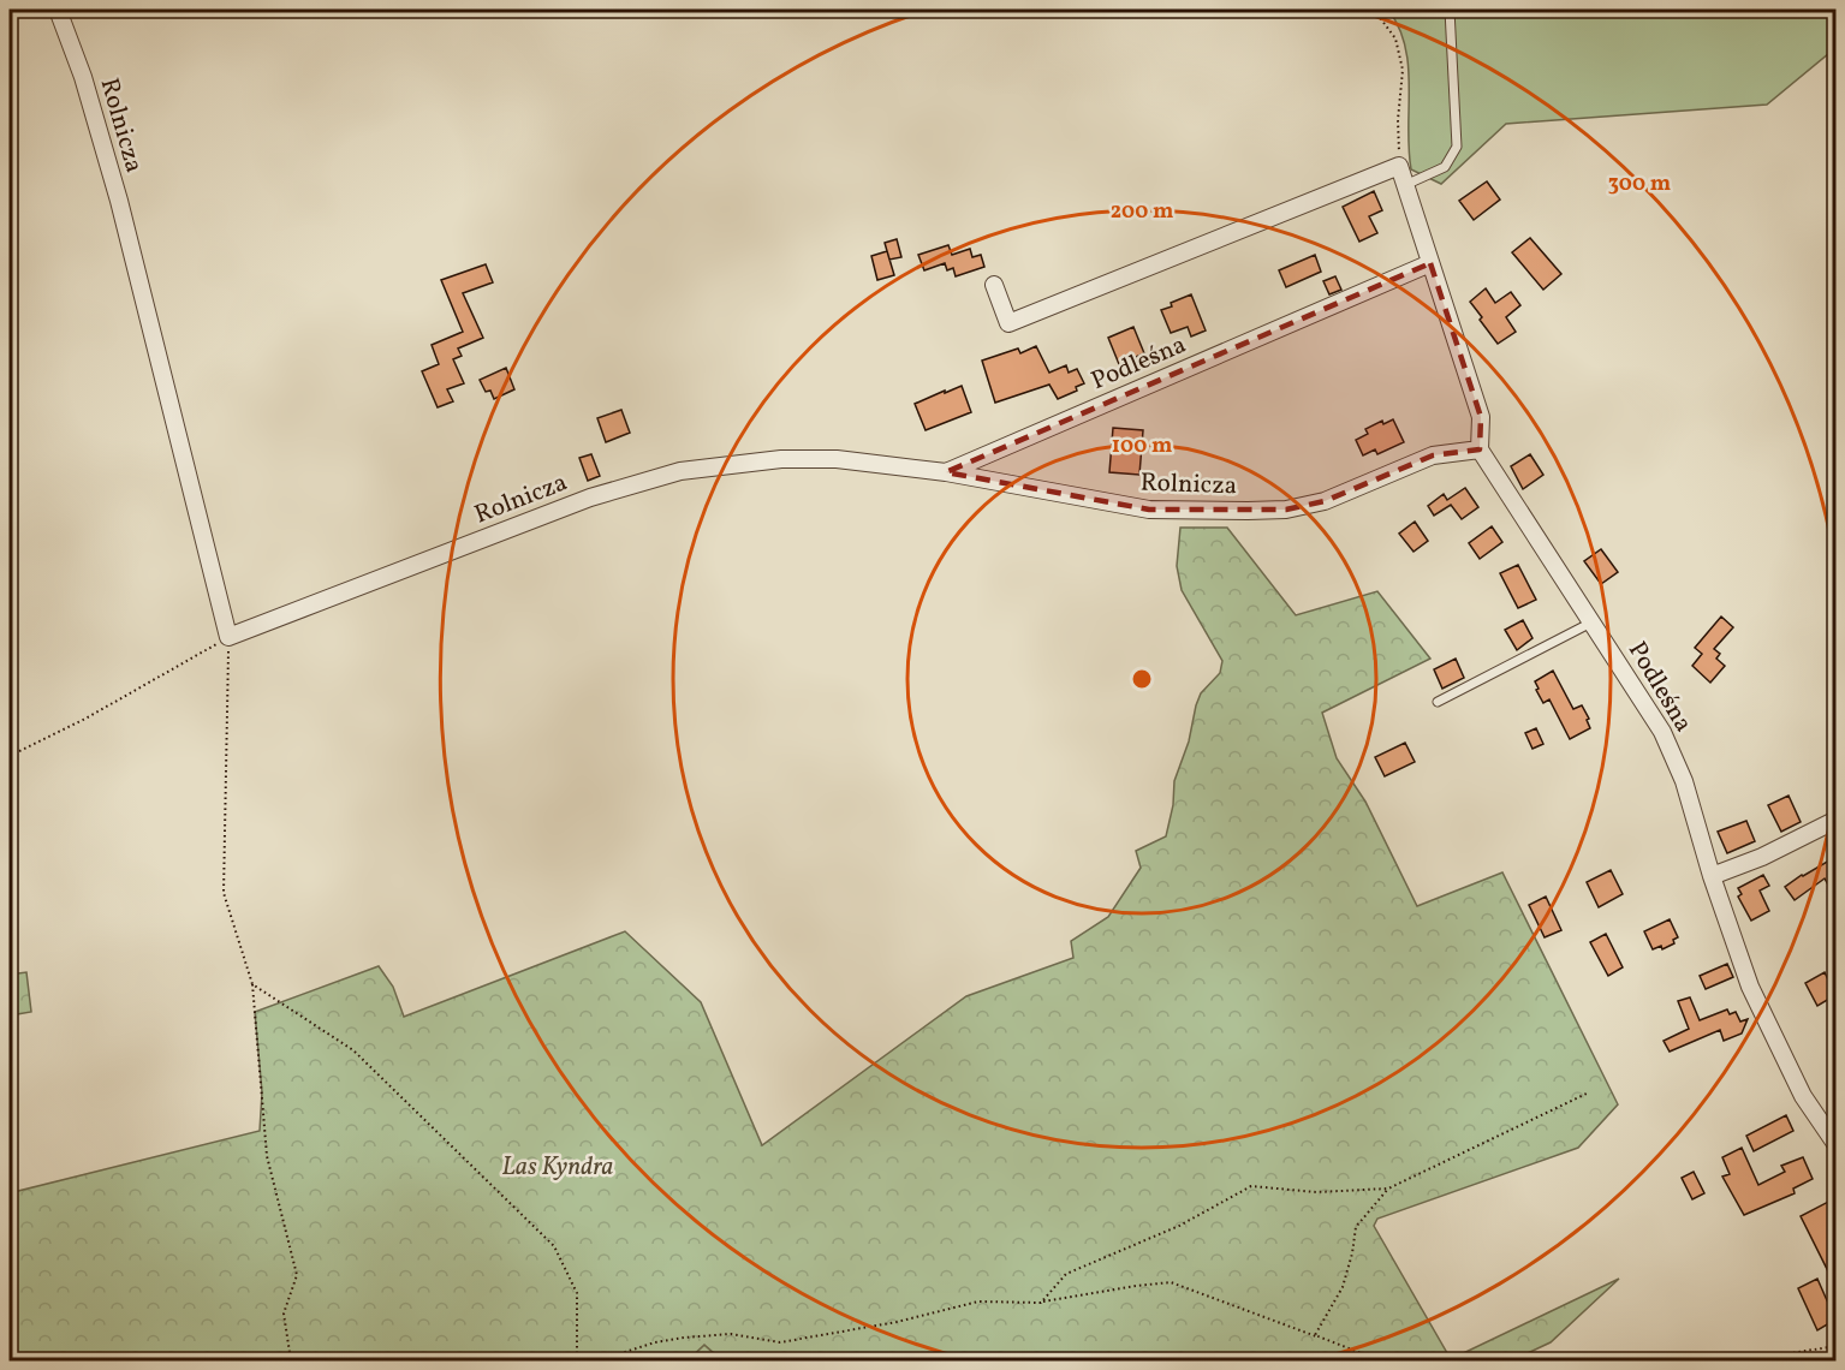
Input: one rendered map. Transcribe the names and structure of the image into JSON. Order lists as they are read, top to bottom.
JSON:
{
  "streets": {
    "street": ["Rolnicza", "Podleśna"]
  },
  "crossings": [
    ["Rolnicza", "Podleśna"]
  ],
  "parks": ["Las Kyndra"],
  "rings": ["300 m", "200 m", "100 m"]
}
